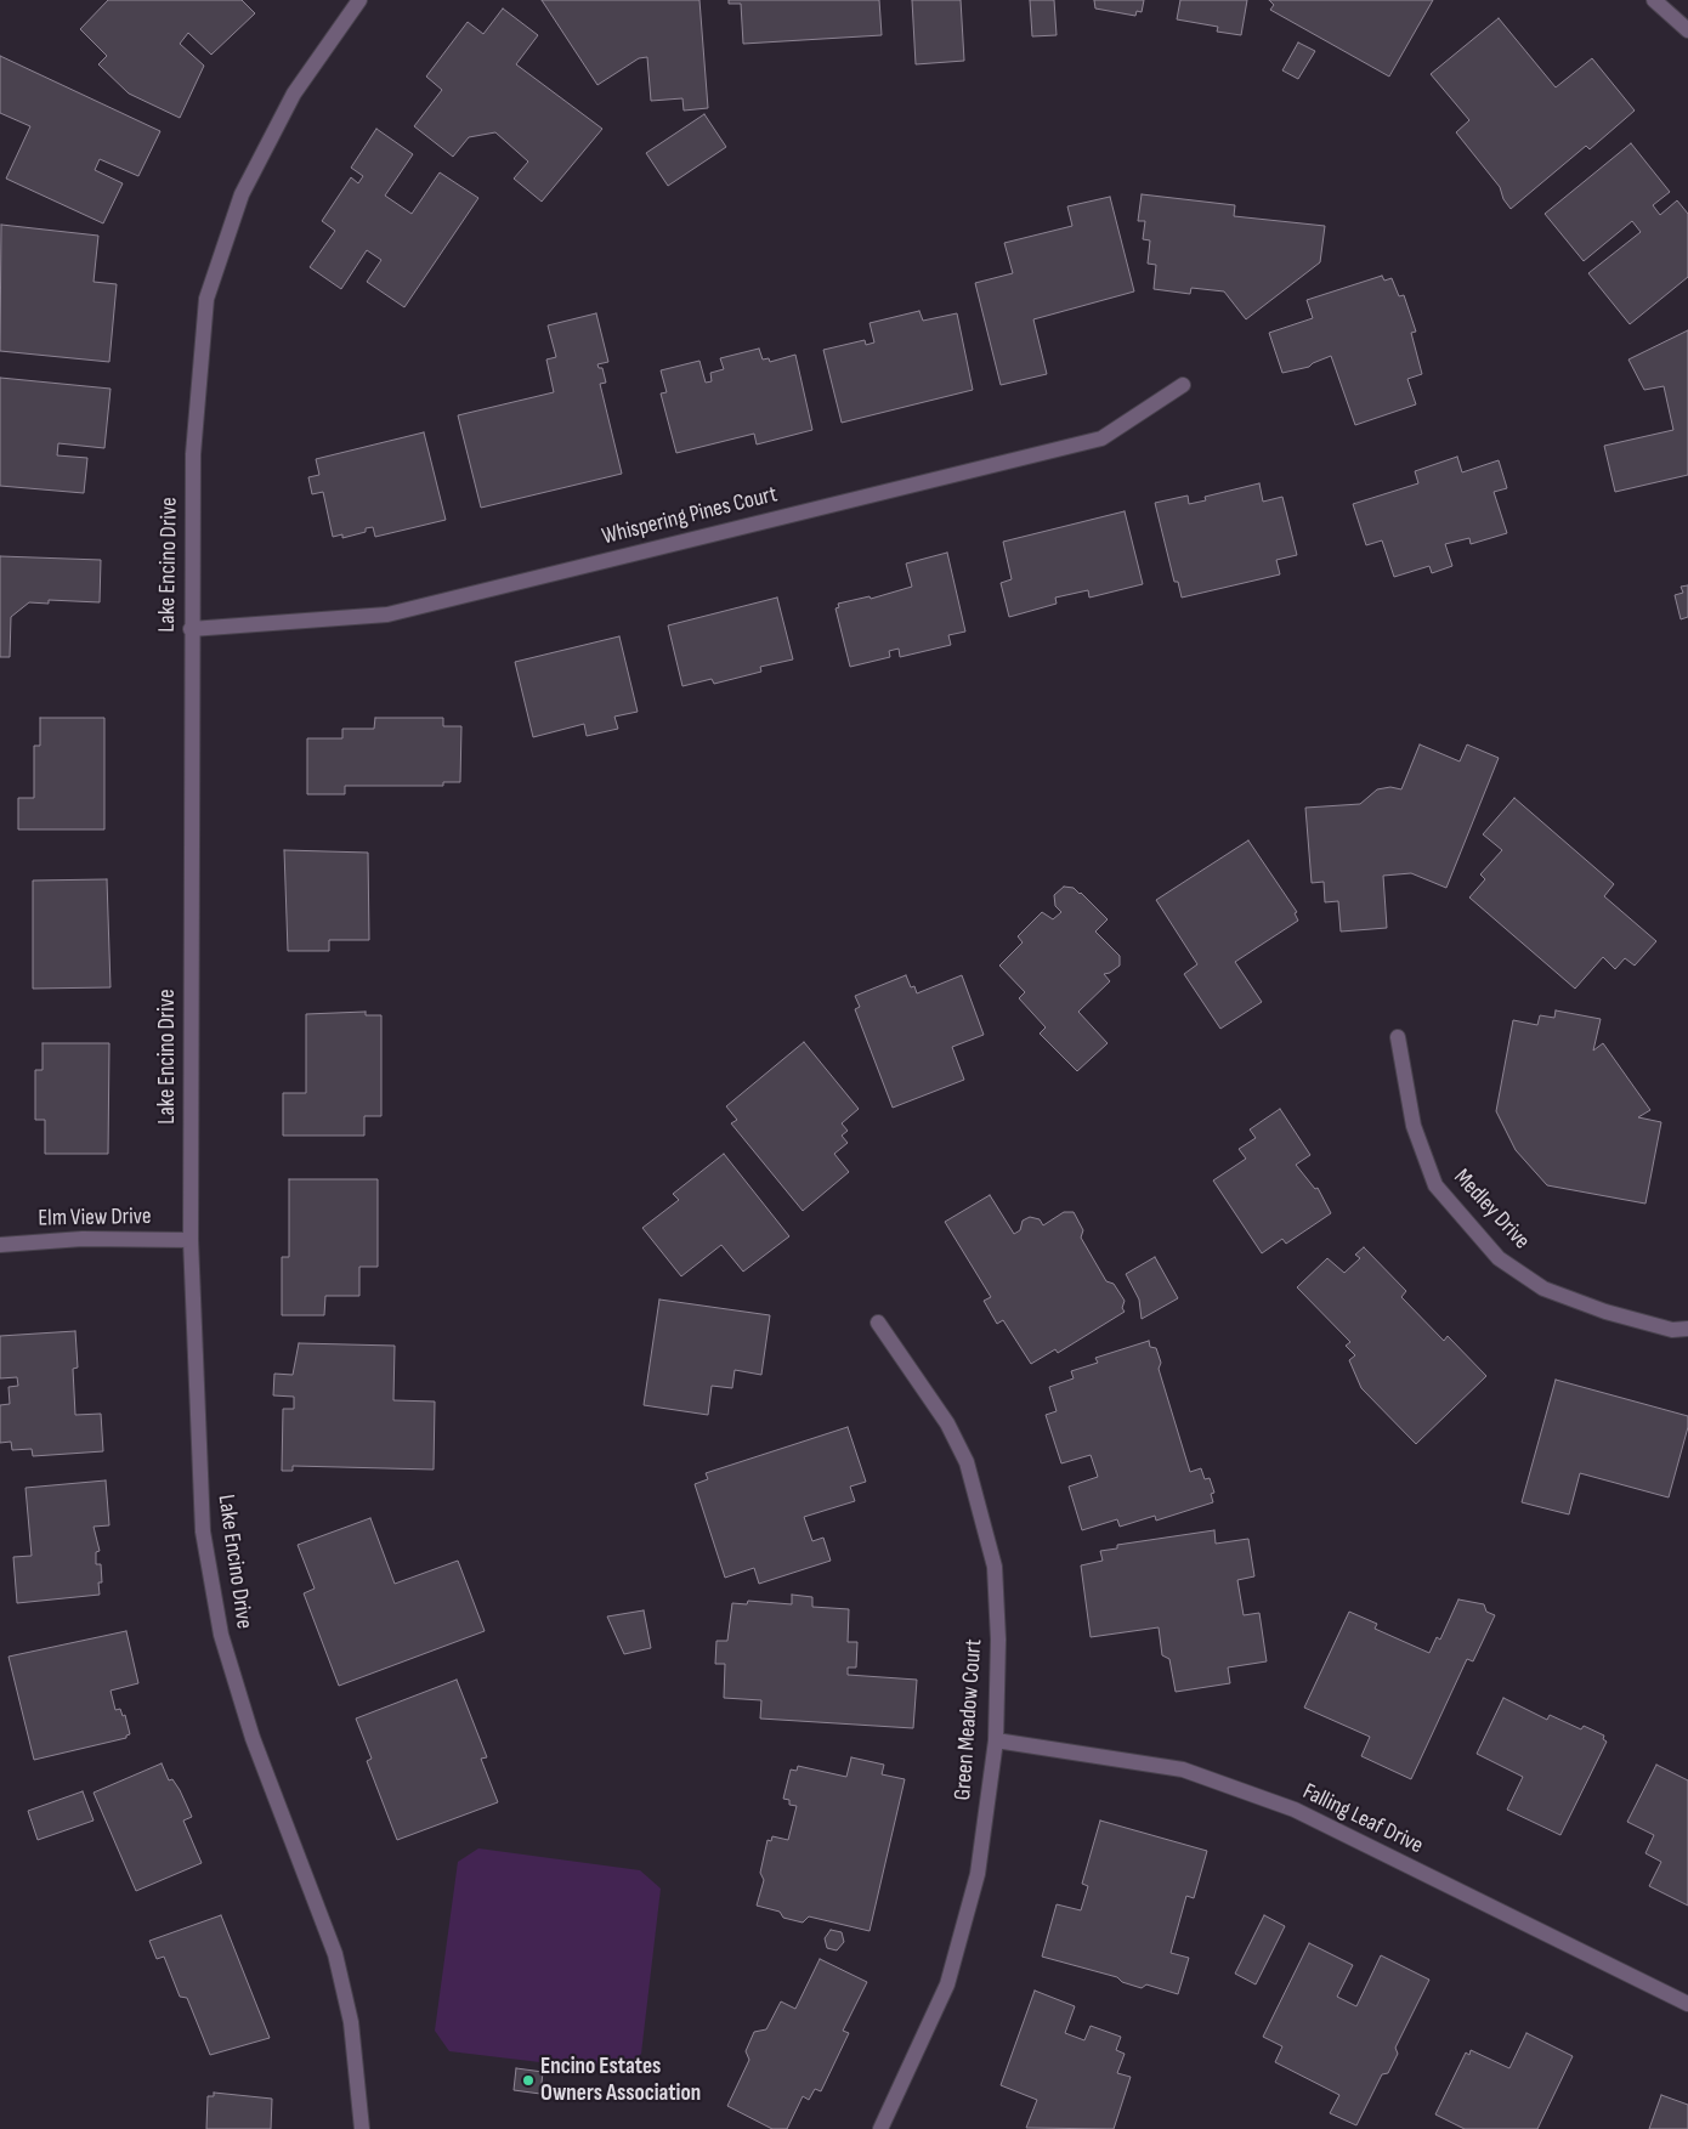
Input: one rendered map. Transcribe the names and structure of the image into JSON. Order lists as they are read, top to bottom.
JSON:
{
  "streets": {
    "street": [
      "Whispering Pines Court",
      "Lake Encino Drive",
      "Medley Drive",
      "Elm View Drive",
      "Green Meadow Court",
      "Falling Leaf Drive"
    ]
  },
  "crossings": [
    ["Whispering Pines Court", "Lake Encino Drive"],
    ["Lake Encino Drive", "Elm View Drive"],
    ["Green Meadow Court", "Falling Leaf Drive"]
  ],
  "places": ["Encino Estates Owners Association"]
}
